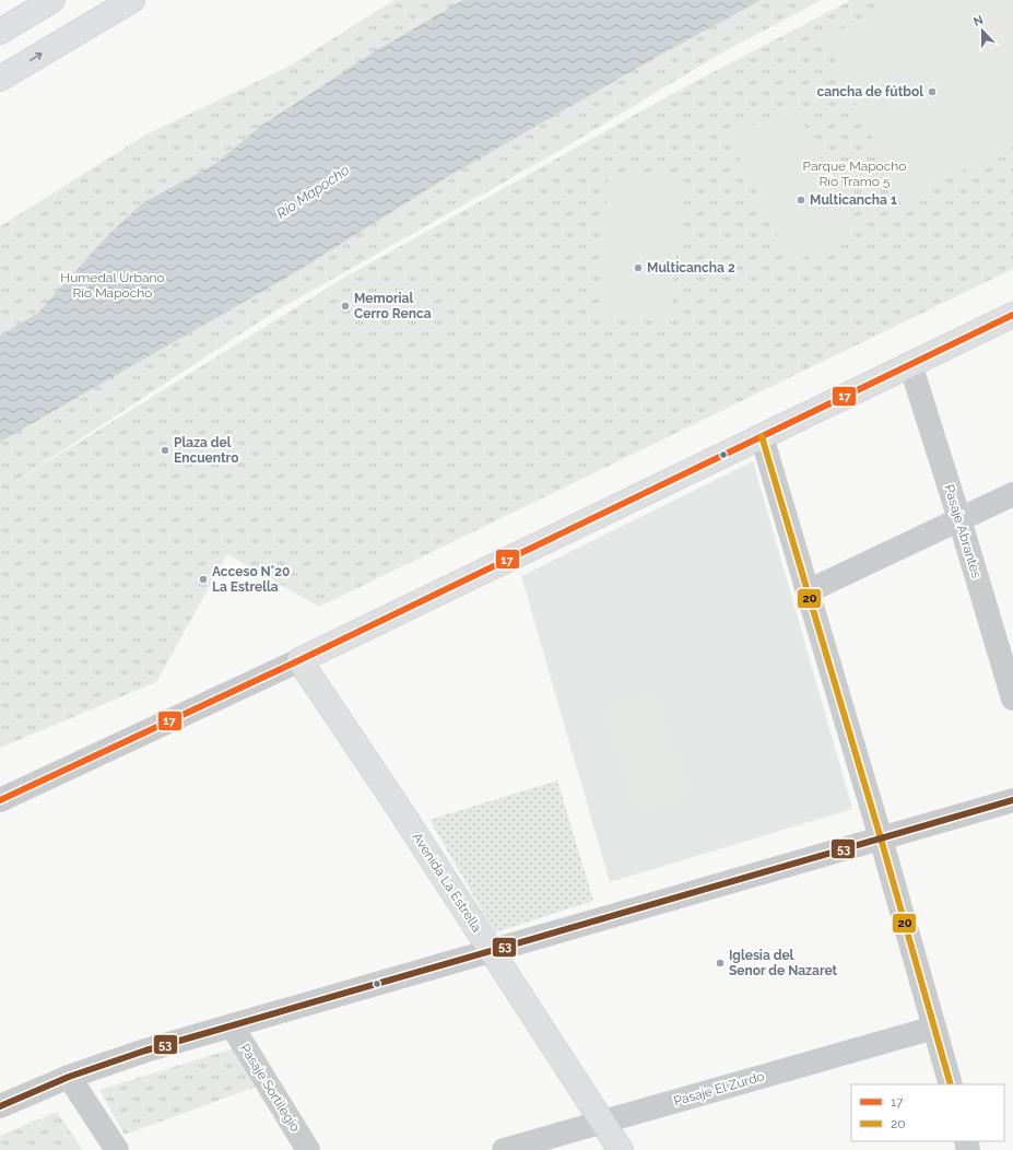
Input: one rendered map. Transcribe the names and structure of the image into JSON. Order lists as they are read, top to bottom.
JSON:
{
  "streets": {
    "main road": ["Avenida La Estrella"],
    "street": ["Pasaje Abrantes", "Pasaje Sortilegio", "Pasaje El Zurdo"]
  },
  "crossings": [
    ["Avenida La Estrella", "Pasaje El Zurdo"]
  ],
  "water": ["Río Mapocho"],
  "parks": ["Parque Mapocho Río Tramo 5", "Humedal Urbano Río Mapocho"],
  "places": [
    "cancha de fútbol",
    "Multicancha 1",
    "Multicancha 2",
    "Memorial Cerro Renca",
    "Plaza del Encuentro",
    "Acceso N°20 La Estrella",
    "Iglesia del Senor de Nazaret"
  ],
  "lines": ["transit line 17", "transit line 20", "transit line 53"],
  "legend": ["17", "20"],
  "north": "top"
}
